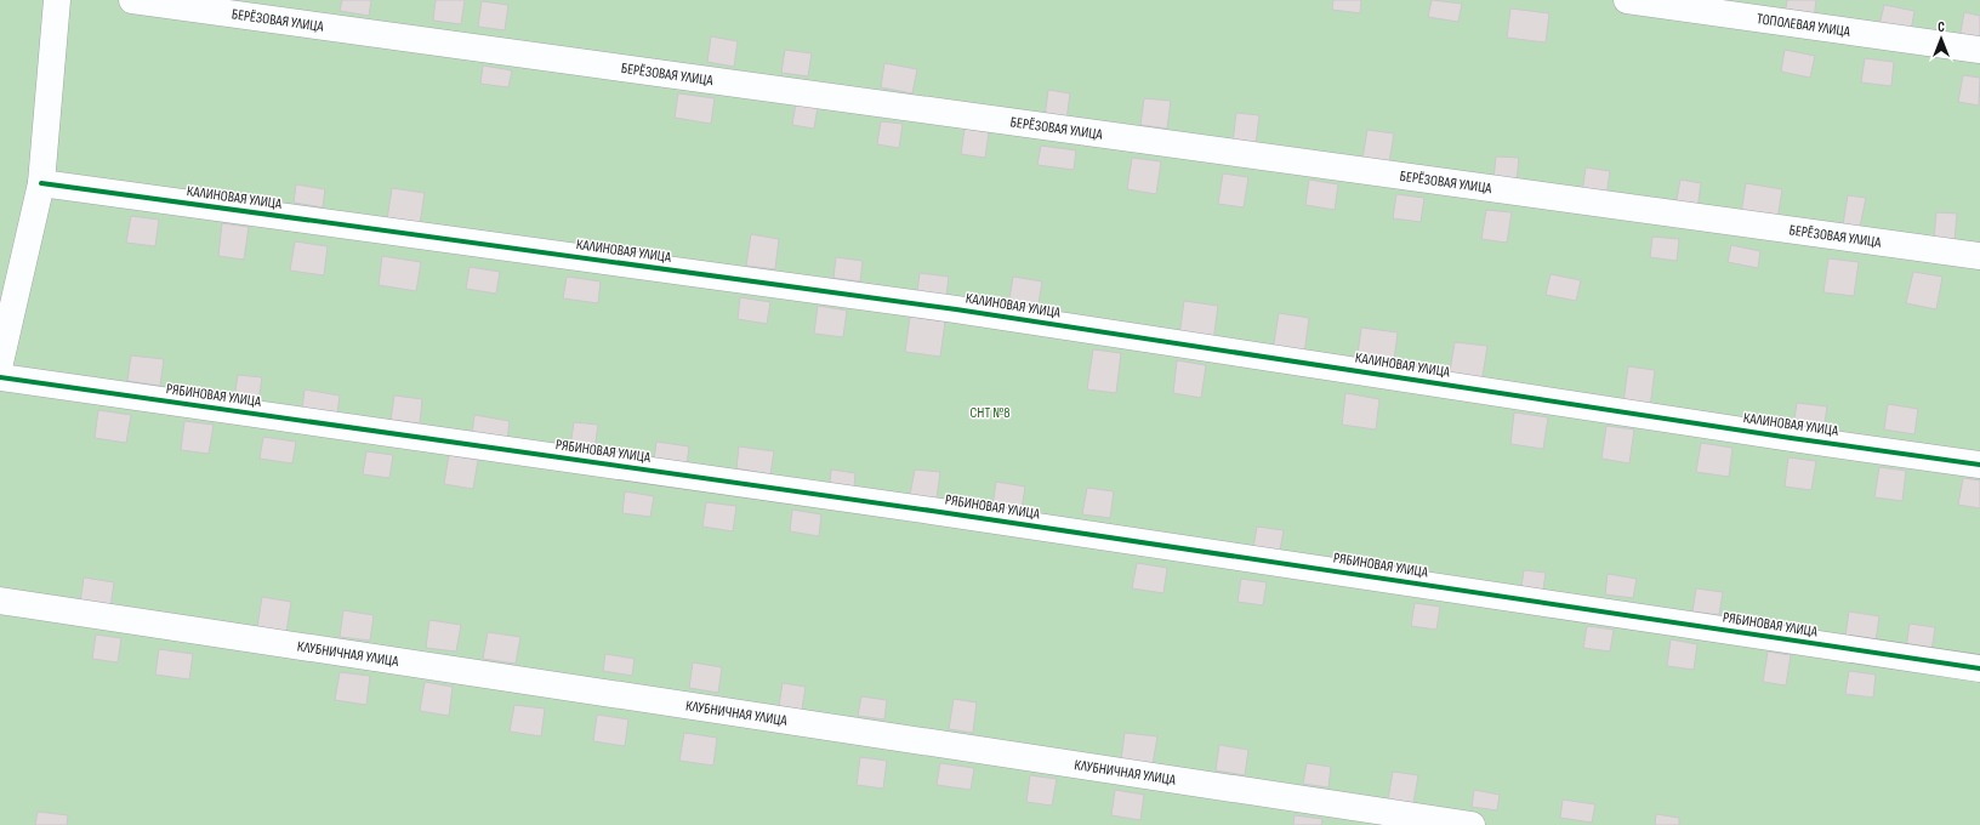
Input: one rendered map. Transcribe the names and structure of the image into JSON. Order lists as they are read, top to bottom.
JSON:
{
  "streets": {
    "street": [
      "БЕРЁЗОВАЯ УЛИЦА",
      "ТОПОЛЕВАЯ УЛИЦА",
      "КАЛИНОВАЯ УЛИЦА",
      "РЯБИНОВАЯ УЛИЦА",
      "КЛУБНИЧНАЯ УЛИЦА"
    ]
  },
  "parks": ["СНТ №8"],
  "north": "top"
}
